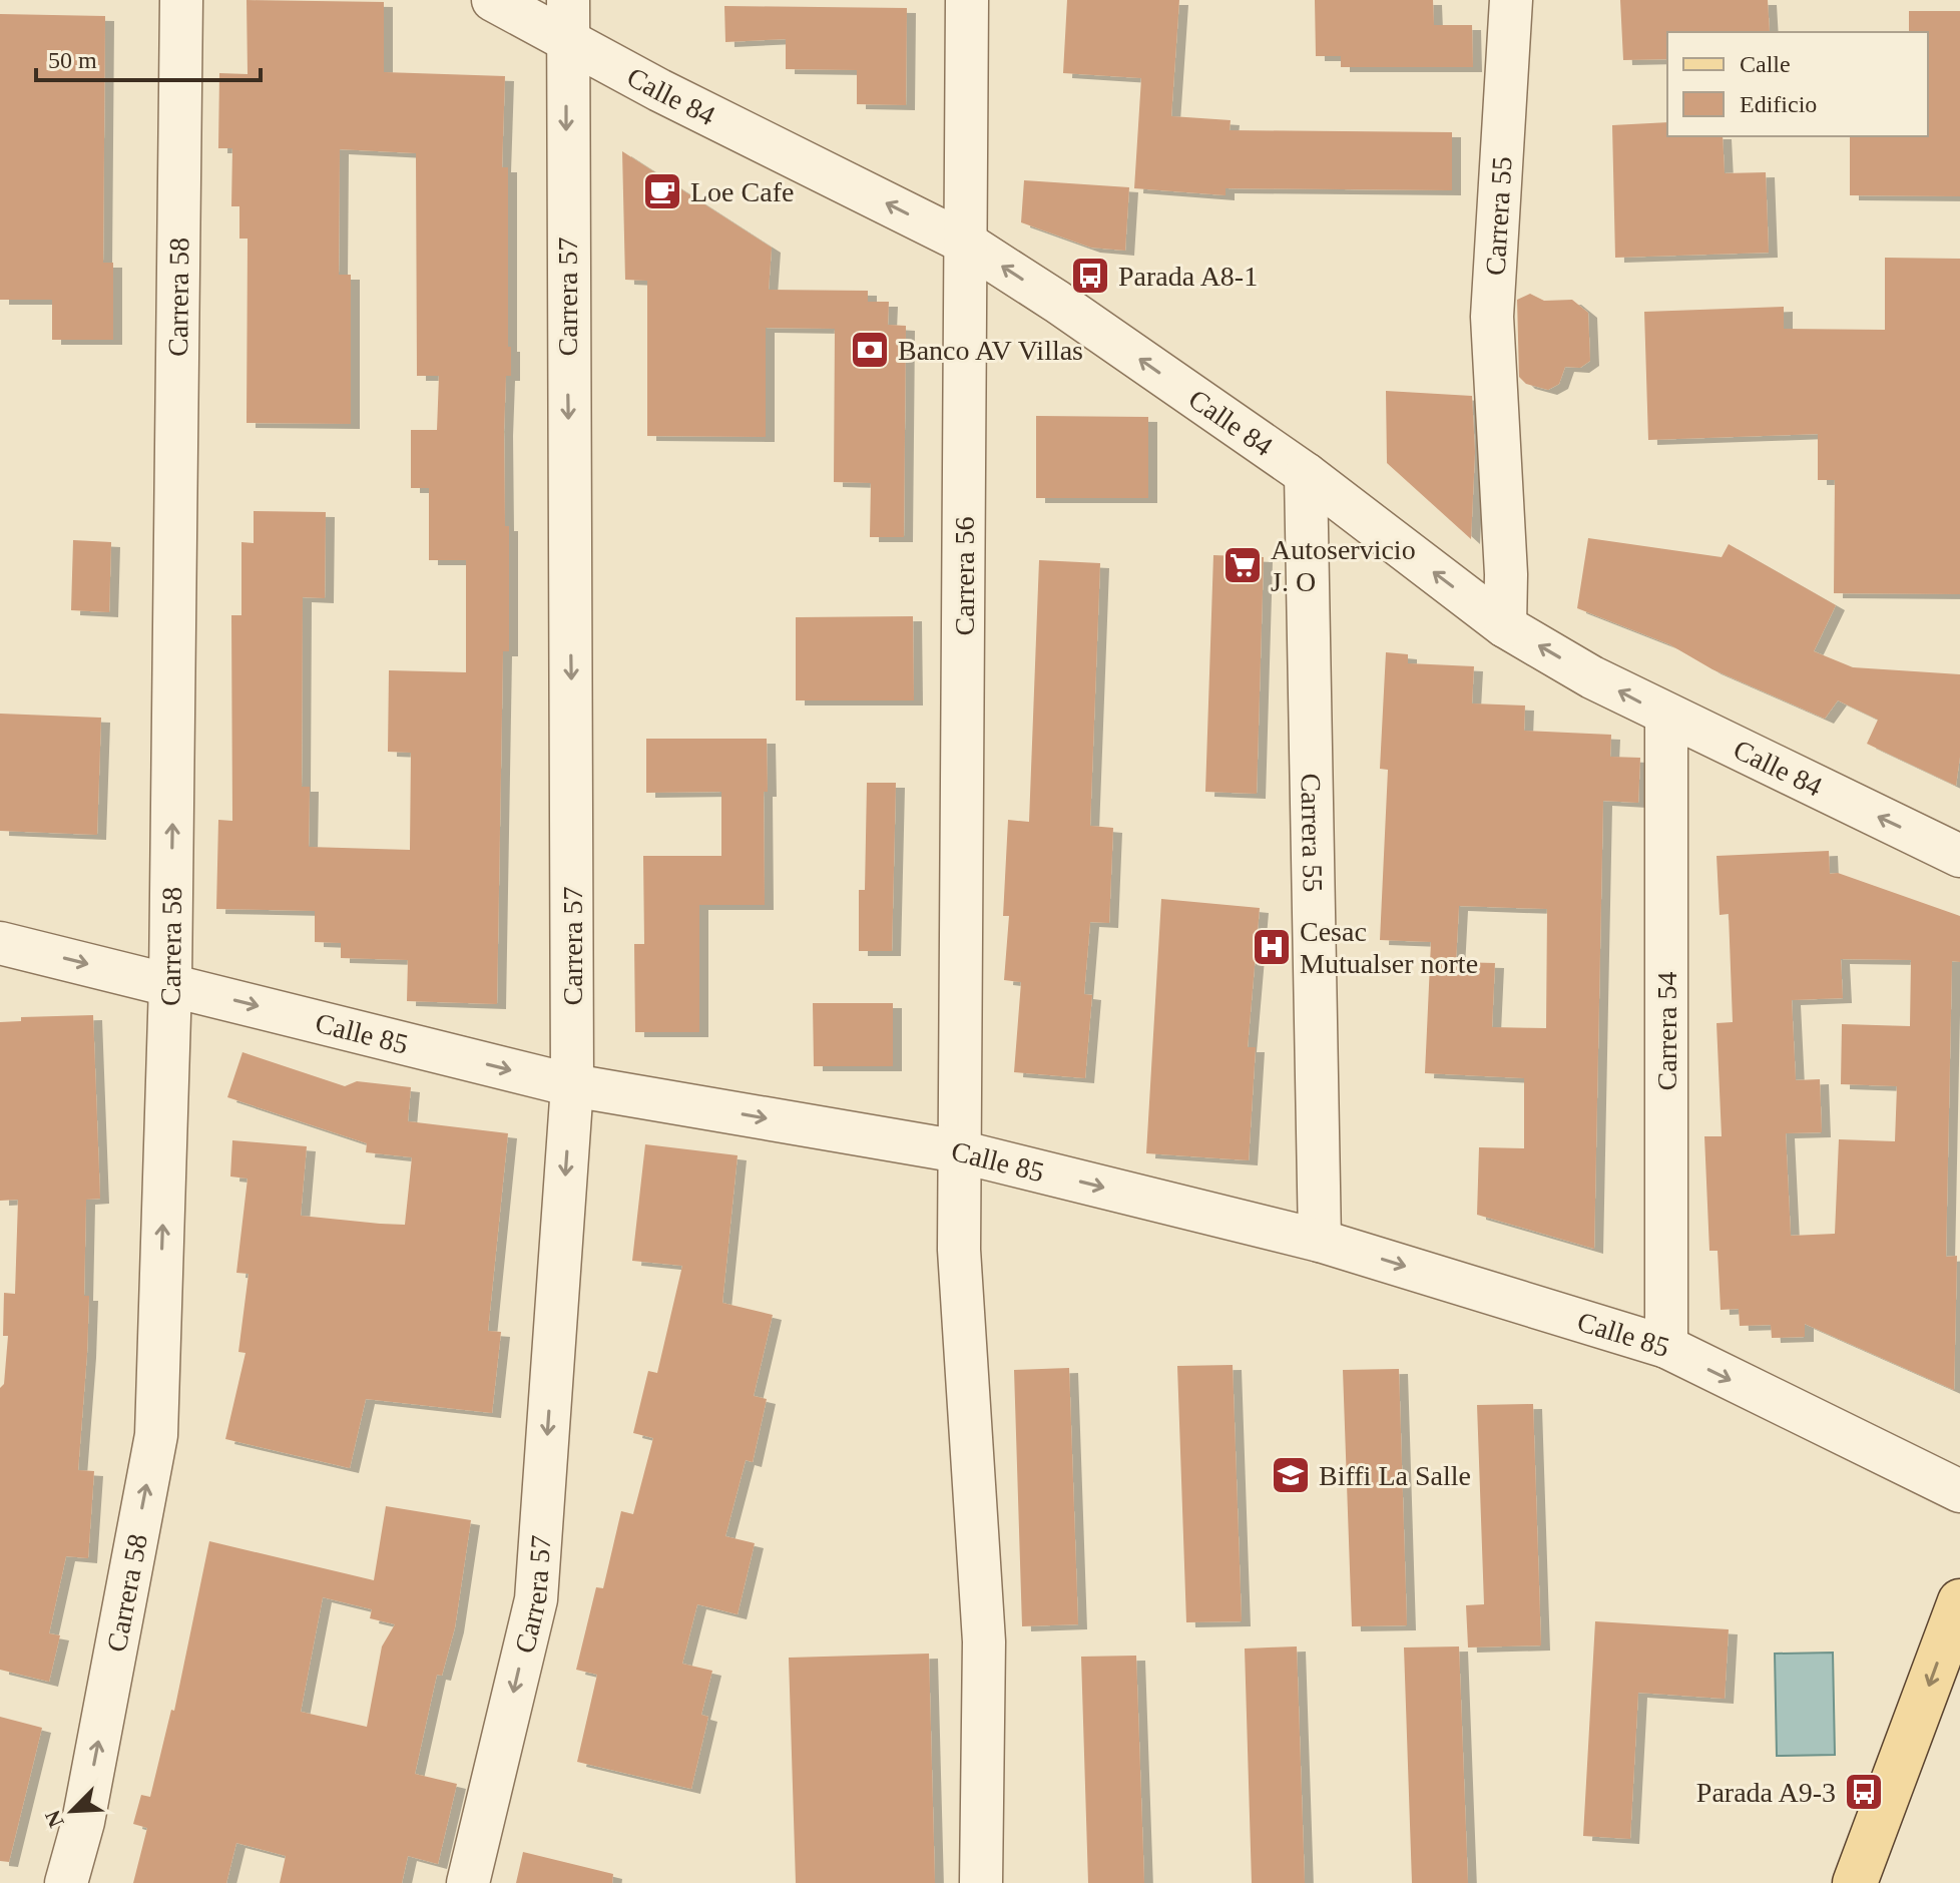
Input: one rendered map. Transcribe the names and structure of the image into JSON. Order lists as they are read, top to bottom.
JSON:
{
  "streets": {
    "street": [
      "Calle 84",
      "Carrera 55",
      "Carrera 58",
      "Carrera 57",
      "Carrera 56",
      "Carrera 54",
      "Calle 85"
    ]
  },
  "crossings": [
    ["Calle 84", "Carrera 55"],
    ["Calle 84", "Carrera 57"],
    ["Calle 84", "Carrera 56"],
    ["Calle 84", "Carrera 54"],
    ["Carrera 55", "Calle 85"],
    ["Carrera 58", "Calle 85"],
    ["Carrera 57", "Calle 85"],
    ["Carrera 56", "Calle 85"],
    ["Carrera 54", "Calle 85"]
  ],
  "one_way": [
    "Calle 84",
    "Carrera 58",
    "Carrera 57",
    "Calle 85"
  ],
  "places": {
    "cafe": ["Loe Cafe"],
    "bus stop": ["Parada A8-1", "Parada A9-3"],
    "bank": ["Banco AV Villas"],
    "supermarket": ["Autoservicio J. O"],
    "hospital": ["Cesac Mutualser norte"],
    "school or university": ["Biffi La Salle"]
  },
  "legend": ["Calle", "Edificio"],
  "scale_bar": "50 m",
  "north": "bottom left"
}
